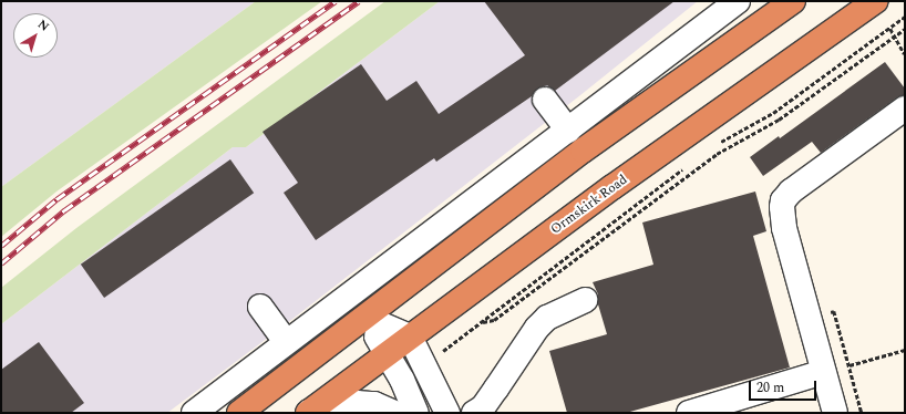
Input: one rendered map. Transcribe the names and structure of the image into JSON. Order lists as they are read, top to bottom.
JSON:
{
  "streets": {
    "highway": ["Ormskirk Road"]
  },
  "scale_bar": "20 m",
  "north": "top right"
}
